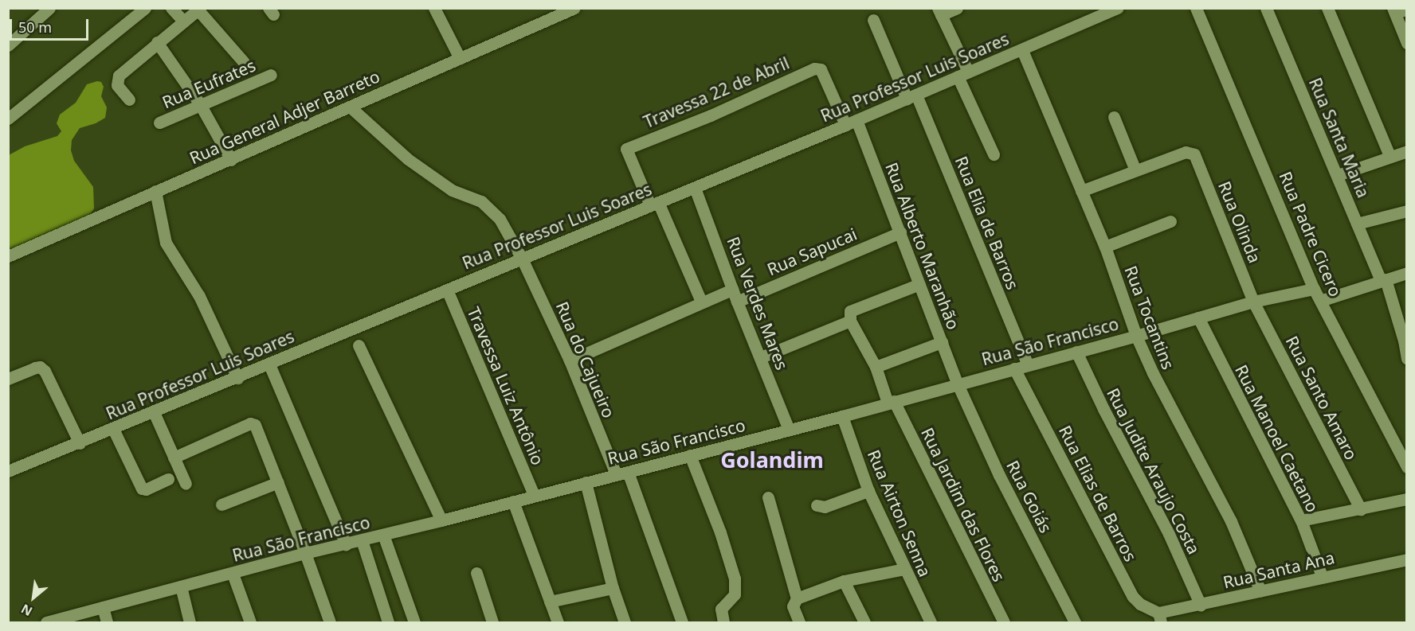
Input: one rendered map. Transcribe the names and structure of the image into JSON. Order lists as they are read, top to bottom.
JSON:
{
  "streets": {
    "street": [
      "Rua Professor Luis Soares",
      "Rua Eufrates",
      "Travessa 22 de Abril",
      "Rua General Adjer Barreto",
      "Rua Santa Maria",
      "Rua Olinda",
      "Rua Elia de Barros",
      "Rua Padre Cicero",
      "Rua Alberto Maranhão",
      "Rua Sapucai",
      "Rua Verdes Mares",
      "Rua Tocantins",
      "Rua São Francisco",
      "Rua do Cajueiro",
      "Travessa Luiz Antônio",
      "Rua Santo Amaro",
      "Rua Manoel Caetano",
      "Rua Judite Araujo Costa",
      "Rua Elias de Barros",
      "Rua Goiás",
      "Rua Jardim das Flores",
      "Rua Airton Senna",
      "Rua Santa Ana"
    ]
  },
  "crossings": [
    ["Rua Professor Luis Soares", "Travessa 22 de Abril"],
    ["Rua Professor Luis Soares", "Rua Elia de Barros"],
    ["Rua Professor Luis Soares", "Rua Alberto Maranhão"],
    ["Rua Professor Luis Soares", "Rua Verdes Mares"],
    ["Rua Professor Luis Soares", "Rua Tocantins"],
    ["Rua Professor Luis Soares", "Rua do Cajueiro"],
    ["Rua Professor Luis Soares", "Travessa Luiz Antônio"],
    ["Travessa 22 de Abril", "Rua Alberto Maranhão"],
    ["Rua General Adjer Barreto", "Rua do Cajueiro"],
    ["Rua Olinda", "Rua São Francisco"],
    ["Rua Olinda", "Rua Santo Amaro"],
    ["Rua Elia de Barros", "Rua São Francisco"],
    ["Rua Padre Cicero", "Rua São Francisco"],
    ["Rua Alberto Maranhão", "Rua Sapucai"],
    ["Rua Alberto Maranhão", "Rua São Francisco"],
    ["Rua Alberto Maranhão", "Rua Goiás"],
    ["Rua Sapucai", "Rua Verdes Mares"],
    ["Rua Verdes Mares", "Rua São Francisco"],
    ["Rua Tocantins", "Rua São Francisco"],
    ["Rua Tocantins", "Rua Santa Ana"],
    ["Rua São Francisco", "Rua do Cajueiro"],
    ["Rua São Francisco", "Travessa Luiz Antônio"],
    ["Rua São Francisco", "Rua Santo Amaro"],
    ["Rua São Francisco", "Rua Manoel Caetano"],
    ["Rua São Francisco", "Rua Judite Araujo Costa"],
    ["Rua São Francisco", "Rua Elias de Barros"],
    ["Rua São Francisco", "Rua Goiás"],
    ["Rua São Francisco", "Rua Jardim das Flores"],
    ["Rua São Francisco", "Rua Airton Senna"],
    ["Rua Manoel Caetano", "Rua Santa Ana"],
    ["Rua Judite Araujo Costa", "Rua Santa Ana"],
    ["Rua Elias de Barros", "Rua Santa Ana"]
  ],
  "districts": ["Golandim"],
  "scale_bar": "50 m",
  "north": "bottom left"
}
